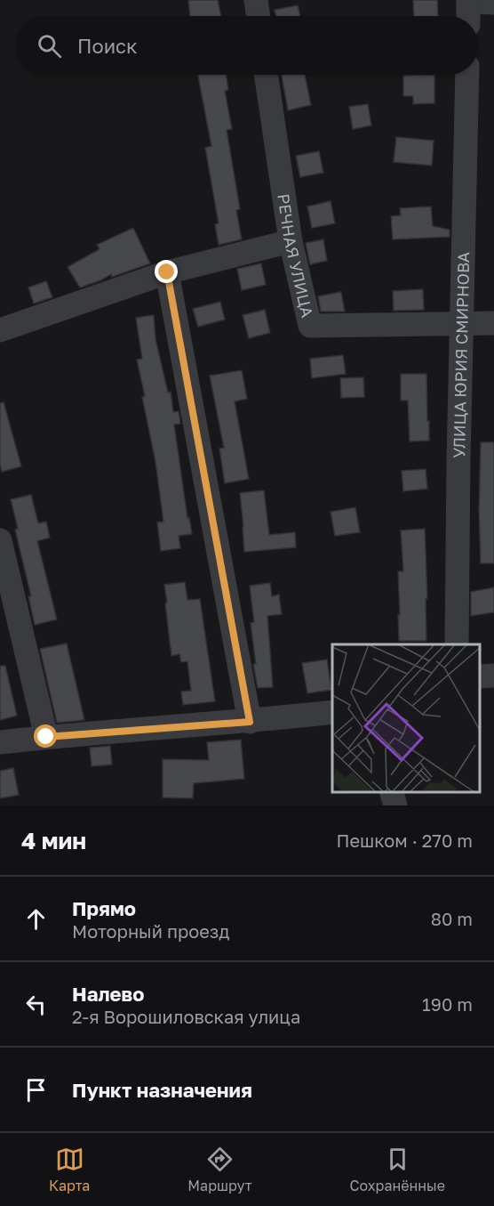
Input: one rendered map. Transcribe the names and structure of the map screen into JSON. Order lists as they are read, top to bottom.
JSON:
{
  "streets": {
    "street": ["РЕЧНАЯ УЛИЦА", "УЛИЦА ЮРИЯ СМИРНОВА"]
  },
  "crossings": [
    ["РЕЧНАЯ УЛИЦА", "УЛИЦА ЮРИЯ СМИРНОВА"]
  ],
  "page": {
    "search": "Поиск",
    "heading": ["4 мин", "Пешком · 270 m"],
    "list": [
      ["Прямо", "Моторный проезд", "80 m"],
      ["Налево", "2-я Ворошиловская улица", "190 m"],
      "Пункт назначения"
    ],
    "nav": ["Карта", "Маршрут", "Сохранённые"]
  }
}
